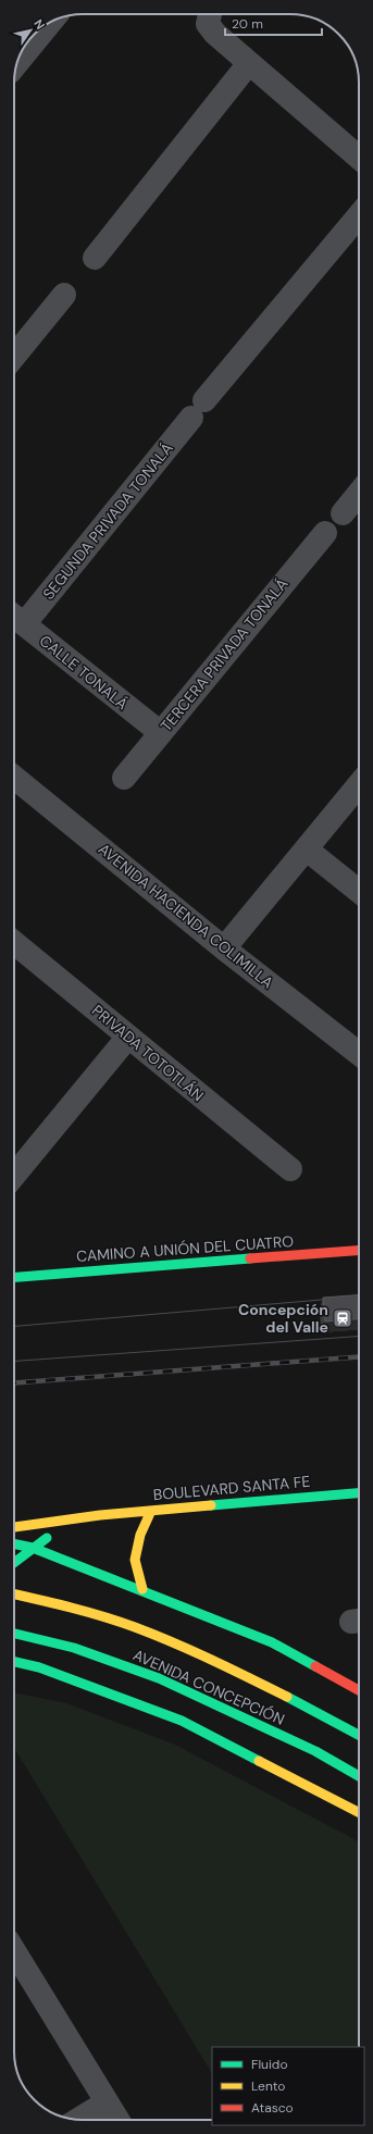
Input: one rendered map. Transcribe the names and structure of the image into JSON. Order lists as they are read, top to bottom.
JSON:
{
  "streets": {
    "main road": ["CAMINO A UNIÓN DEL CUATRO", "BOULEVARD SANTA FE", "AVENIDA CONCEPCIÓN"],
    "street": [
      "SEGUNDA PRIVADA TONALÁ",
      "TERCERA PRIVADA TONALÁ",
      "CALLE TONALÁ",
      "AVENIDA HACIENDA COLIMILLA",
      "PRIVADA TOTOTLÁN"
    ]
  },
  "crossings": [
    ["SEGUNDA PRIVADA TONALÁ", "CALLE TONALÁ"],
    ["TERCERA PRIVADA TONALÁ", "CALLE TONALÁ"]
  ],
  "places": {
    "station": ["Concepción del Valle"]
  },
  "legend": ["Fluido", "Lento", "Atasco"],
  "scale_bar": "20 m",
  "north": "top right"
}
